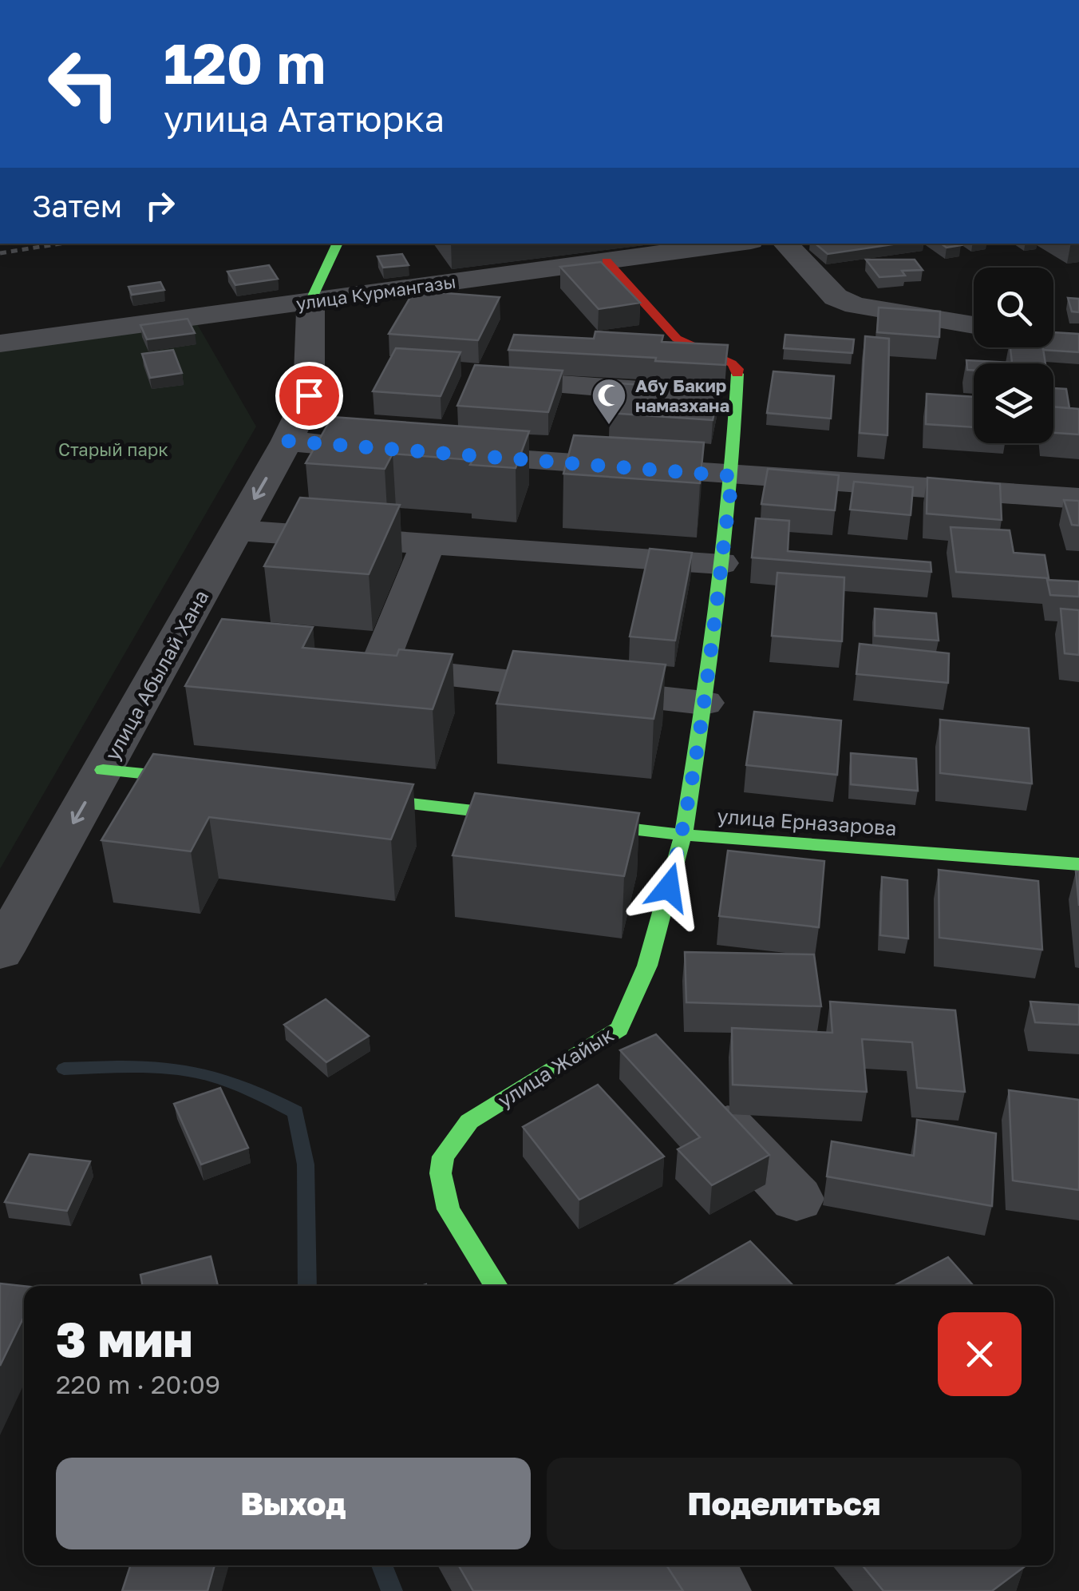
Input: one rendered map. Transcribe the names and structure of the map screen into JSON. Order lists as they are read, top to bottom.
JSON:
{
  "streets": {
    "street": [
      "улица Курмангазы",
      "улица Абылай Хана",
      "улица Ерназарова",
      "улица Жайык"
    ]
  },
  "crossings": [
    ["улица Курмангазы", "улица Абылай Хана"],
    ["улица Курмангазы", "улица Жайык"],
    ["улица Ерназарова", "улица Жайык"]
  ],
  "one_way": ["улица Абылай Хана"],
  "parks": ["Старый парк"],
  "places": {
    "mosque": ["Абу Бакир намазхана"]
  },
  "page": {
    "turn": ["120 m", "улица Ататюрка"],
    "then": "Затем",
    "heading": ["3 мин", "220 m · 20:09"],
    "buttons": ["Выход", "Поделиться"]
  }
}
